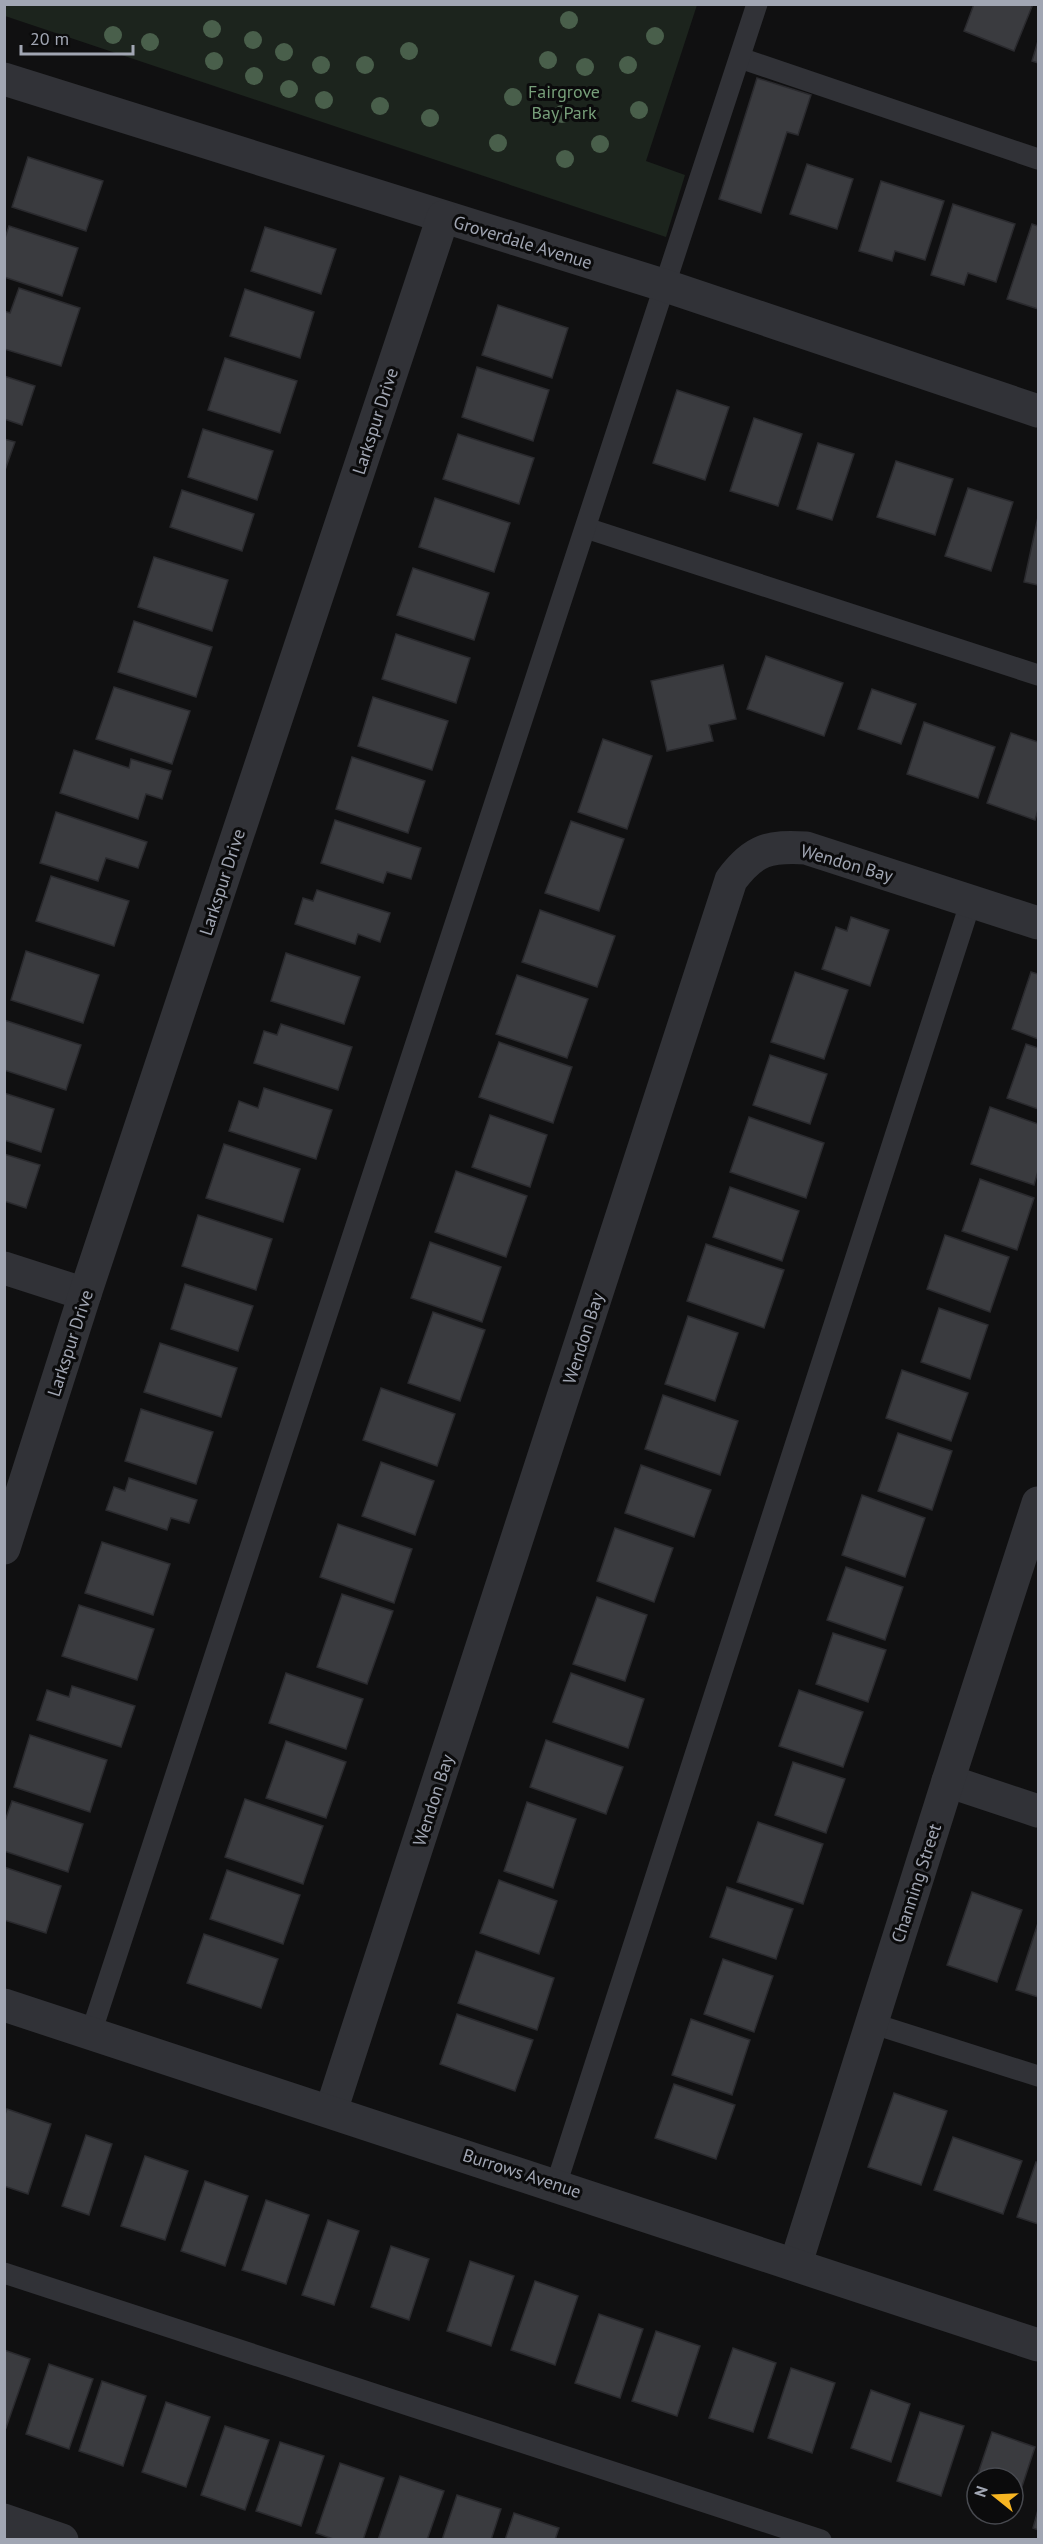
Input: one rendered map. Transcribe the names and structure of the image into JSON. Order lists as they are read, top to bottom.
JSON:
{
  "streets": {
    "street": [
      "Groverdale Avenue",
      "Larkspur Drive",
      "Wendon Bay",
      "Channing Street",
      "Burrows Avenue"
    ]
  },
  "crossings": [
    ["Groverdale Avenue", "Larkspur Drive"],
    ["Wendon Bay", "Burrows Avenue"],
    ["Channing Street", "Burrows Avenue"]
  ],
  "parks": ["Fairgrove Bay Park"],
  "scale_bar": "20 m",
  "north": "left"
}
